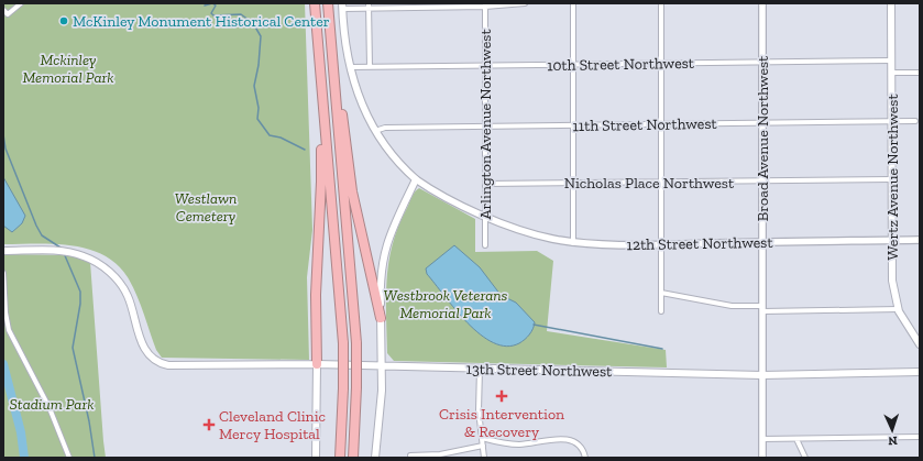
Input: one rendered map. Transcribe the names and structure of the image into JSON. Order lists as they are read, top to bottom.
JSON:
{
  "streets": {
    "main road": ["Wertz Avenue Northwest", "13th Street Northwest"],
    "street": [
      "10th Street Northwest",
      "Arlington Avenue Northwest",
      "11th Street Northwest",
      "Broad Avenue Northwest",
      "Nicholas Place Northwest",
      "12th Street Northwest"
    ]
  },
  "crossings": [
    ["10th Street Northwest", "Arlington Avenue Northwest"],
    ["10th Street Northwest", "Broad Avenue Northwest"],
    ["10th Street Northwest", "Wertz Avenue Northwest"],
    ["Arlington Avenue Northwest", "11th Street Northwest"],
    ["Arlington Avenue Northwest", "Nicholas Place Northwest"],
    ["Arlington Avenue Northwest", "12th Street Northwest"],
    ["11th Street Northwest", "Broad Avenue Northwest"],
    ["11th Street Northwest", "Wertz Avenue Northwest"],
    ["Broad Avenue Northwest", "Nicholas Place Northwest"],
    ["Broad Avenue Northwest", "12th Street Northwest"],
    ["Broad Avenue Northwest", "13th Street Northwest"],
    ["Wertz Avenue Northwest", "Nicholas Place Northwest"],
    ["Wertz Avenue Northwest", "12th Street Northwest"]
  ],
  "parks": [
    "Mckinley Memorial Park",
    "Westlawn Cemetery",
    "Westbrook Veterans Memorial Park",
    "Stadium Park"
  ],
  "places": {
    "other": ["McKinley Monument Historical Center"],
    "health": ["Crisis Intervention & Recovery", "Cleveland Clinic Mercy Hospital"]
  },
  "north": "bottom"
}
